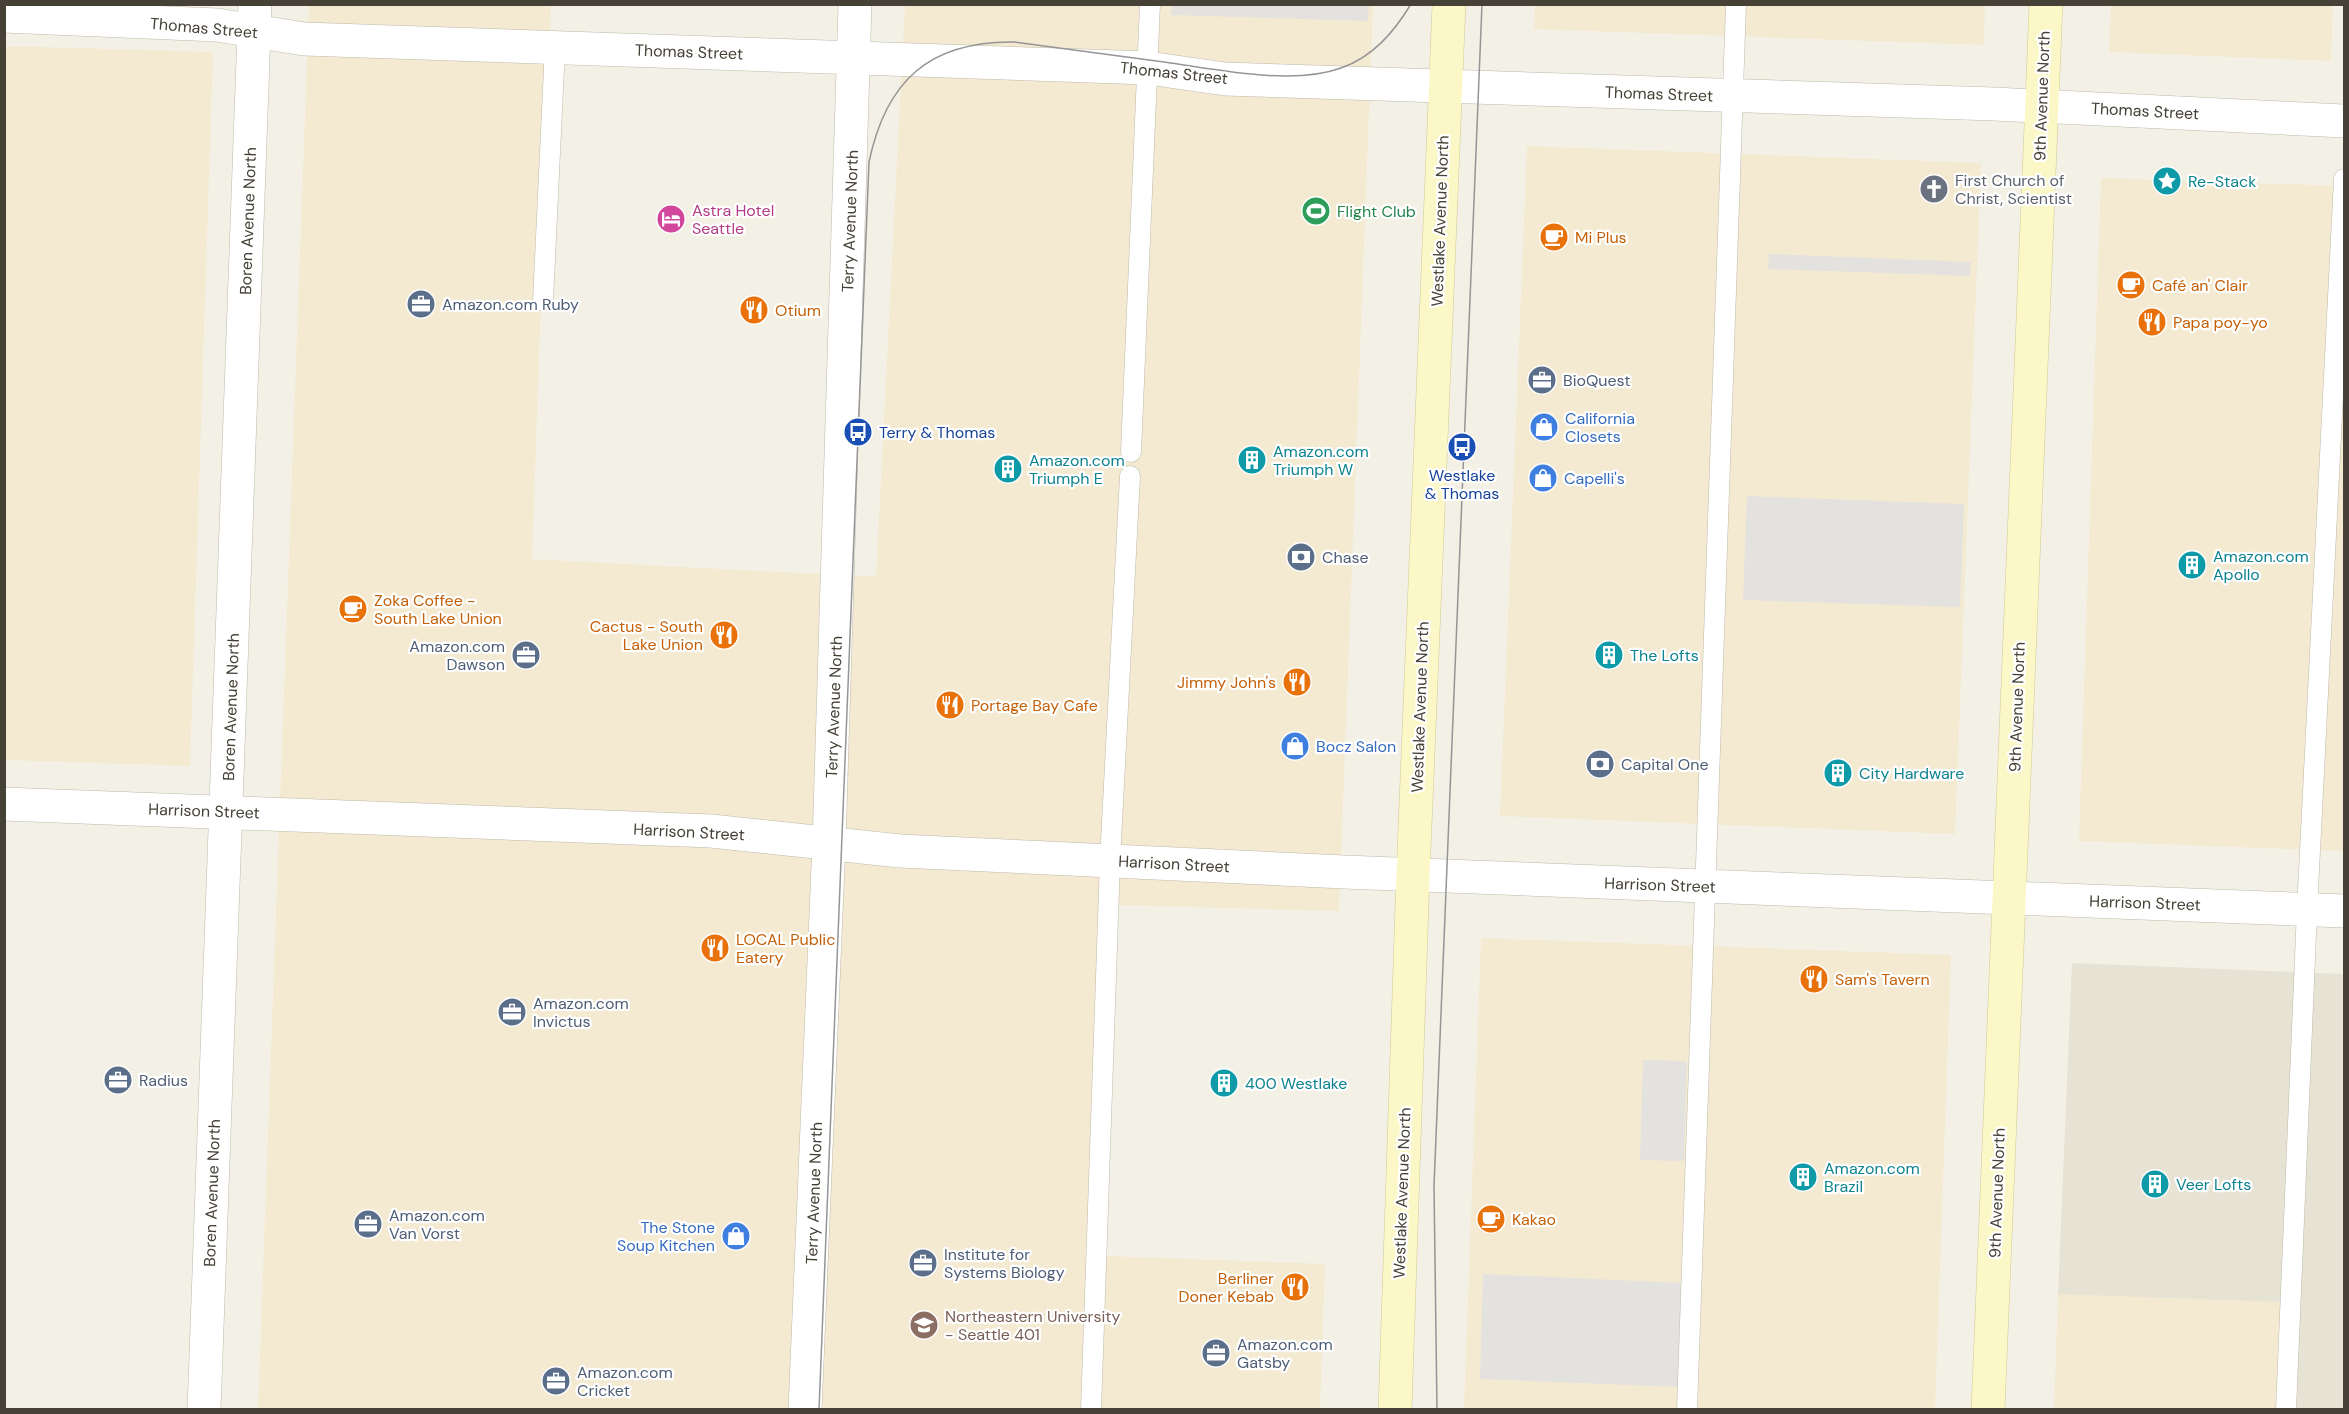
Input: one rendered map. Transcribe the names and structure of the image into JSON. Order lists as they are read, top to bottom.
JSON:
{
  "streets": {
    "main road": ["9th Avenue North", "Westlake Avenue North"],
    "street": [
      "Thomas Street",
      "Boren Avenue North",
      "Terry Avenue North",
      "Harrison Street"
    ]
  },
  "crossings": [
    ["Thomas Street", "9th Avenue North"],
    ["Thomas Street", "Boren Avenue North"],
    ["Thomas Street", "Terry Avenue North"],
    ["Thomas Street", "Westlake Avenue North"],
    ["9th Avenue North", "Harrison Street"],
    ["Boren Avenue North", "Harrison Street"],
    ["Terry Avenue North", "Harrison Street"],
    ["Westlake Avenue North", "Harrison Street"]
  ],
  "places": {
    "place": ["Re-Stack"],
    "church": ["First Church of Christ, Scientist"],
    "sports": ["Flight Club"],
    "hotel": ["Astra Hotel Seattle"],
    "cafe": [
      "Mi Plus",
      "Café an' Clair",
      "Zoka Coffee - South Lake Union",
      "Kakao"
    ],
    "office": [
      "Amazon.com Ruby",
      "BioQuest",
      "Amazon.com Dawson",
      "Amazon.com Invictus",
      "Radius",
      "Amazon.com Van Vorst",
      "Institute for Systems Biology",
      "Amazon.com Gatsby",
      "Amazon.com Cricket"
    ],
    "restaurant": [
      "Otium",
      "Papa poy-yo",
      "Cactus - South Lake Union",
      "Jimmy John's",
      "Portage Bay Cafe",
      "LOCAL Public Eatery",
      "Sam's Tavern",
      "Berliner Doner Kebab"
    ],
    "shop": [
      "California Closets",
      "Capelli's",
      "Bocz Salon",
      "The Stone Soup Kitchen"
    ],
    "bus stop": ["Terry & Thomas", "Westlake & Thomas"],
    "building": [
      "Amazon.com Triumph W",
      "Amazon.com Triumph E",
      "Amazon.com Apollo",
      "The Lofts",
      "City Hardware",
      "400 Westlake",
      "Amazon.com Brazil",
      "Veer Lofts"
    ],
    "bank": ["Chase", "Capital One"],
    "school or university": ["Northeastern University - Seattle 401"]
  }
}
